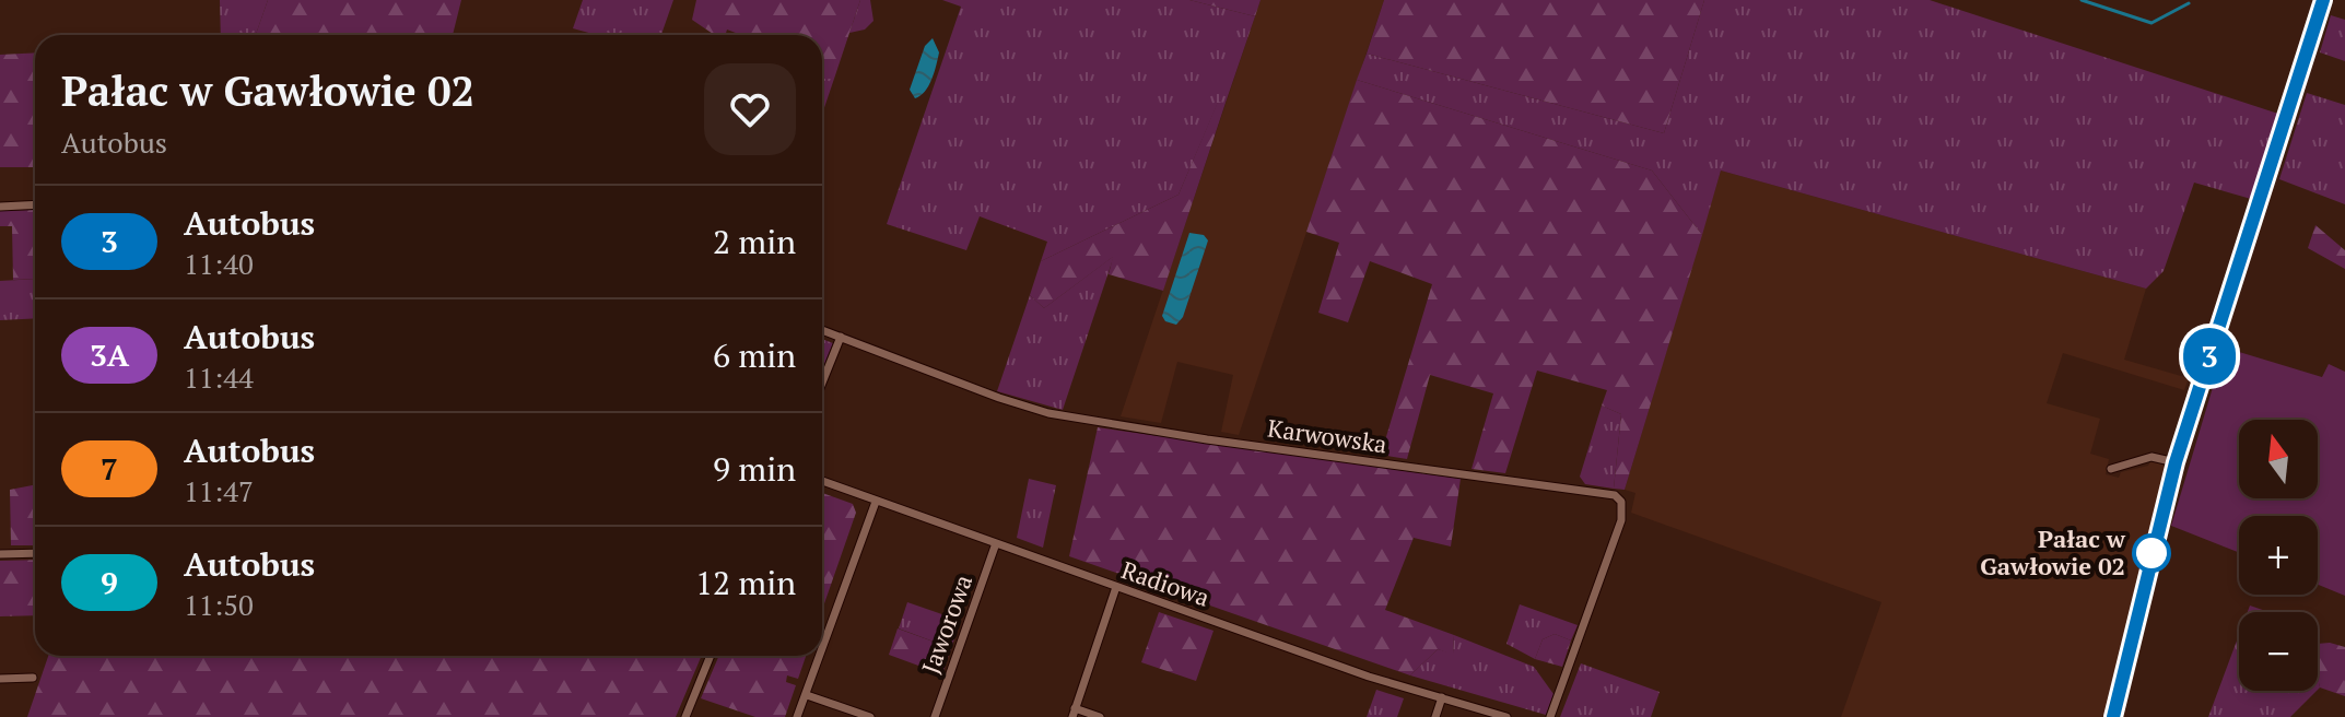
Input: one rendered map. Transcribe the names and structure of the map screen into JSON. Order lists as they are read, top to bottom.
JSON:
{
  "streets": {
    "street": ["Karwowska", "Radiowa", "Jaworowa"]
  },
  "crossings": [
    ["Radiowa", "Jaworowa"]
  ],
  "places": ["Pałac w Gawłowie 02"],
  "lines": ["bus line 3"],
  "north": "top",
  "page": {
    "on_map": "3",
    "heading": ["Pałac w Gawłowie 02", "Autobus"],
    "list": [
      {
        "mark": "3",
        "name": "Autobus",
        "note": "11:40",
        "value": "2 min"
      },
      {
        "mark": "3A",
        "name": "Autobus",
        "note": "11:44",
        "value": "6 min"
      },
      {
        "mark": "7",
        "name": "Autobus",
        "note": "11:47",
        "value": "9 min"
      },
      {
        "mark": "9",
        "name": "Autobus",
        "note": "11:50",
        "value": "12 min"
      }
    ],
    "map_buttons": ["+", "−"]
  }
}
